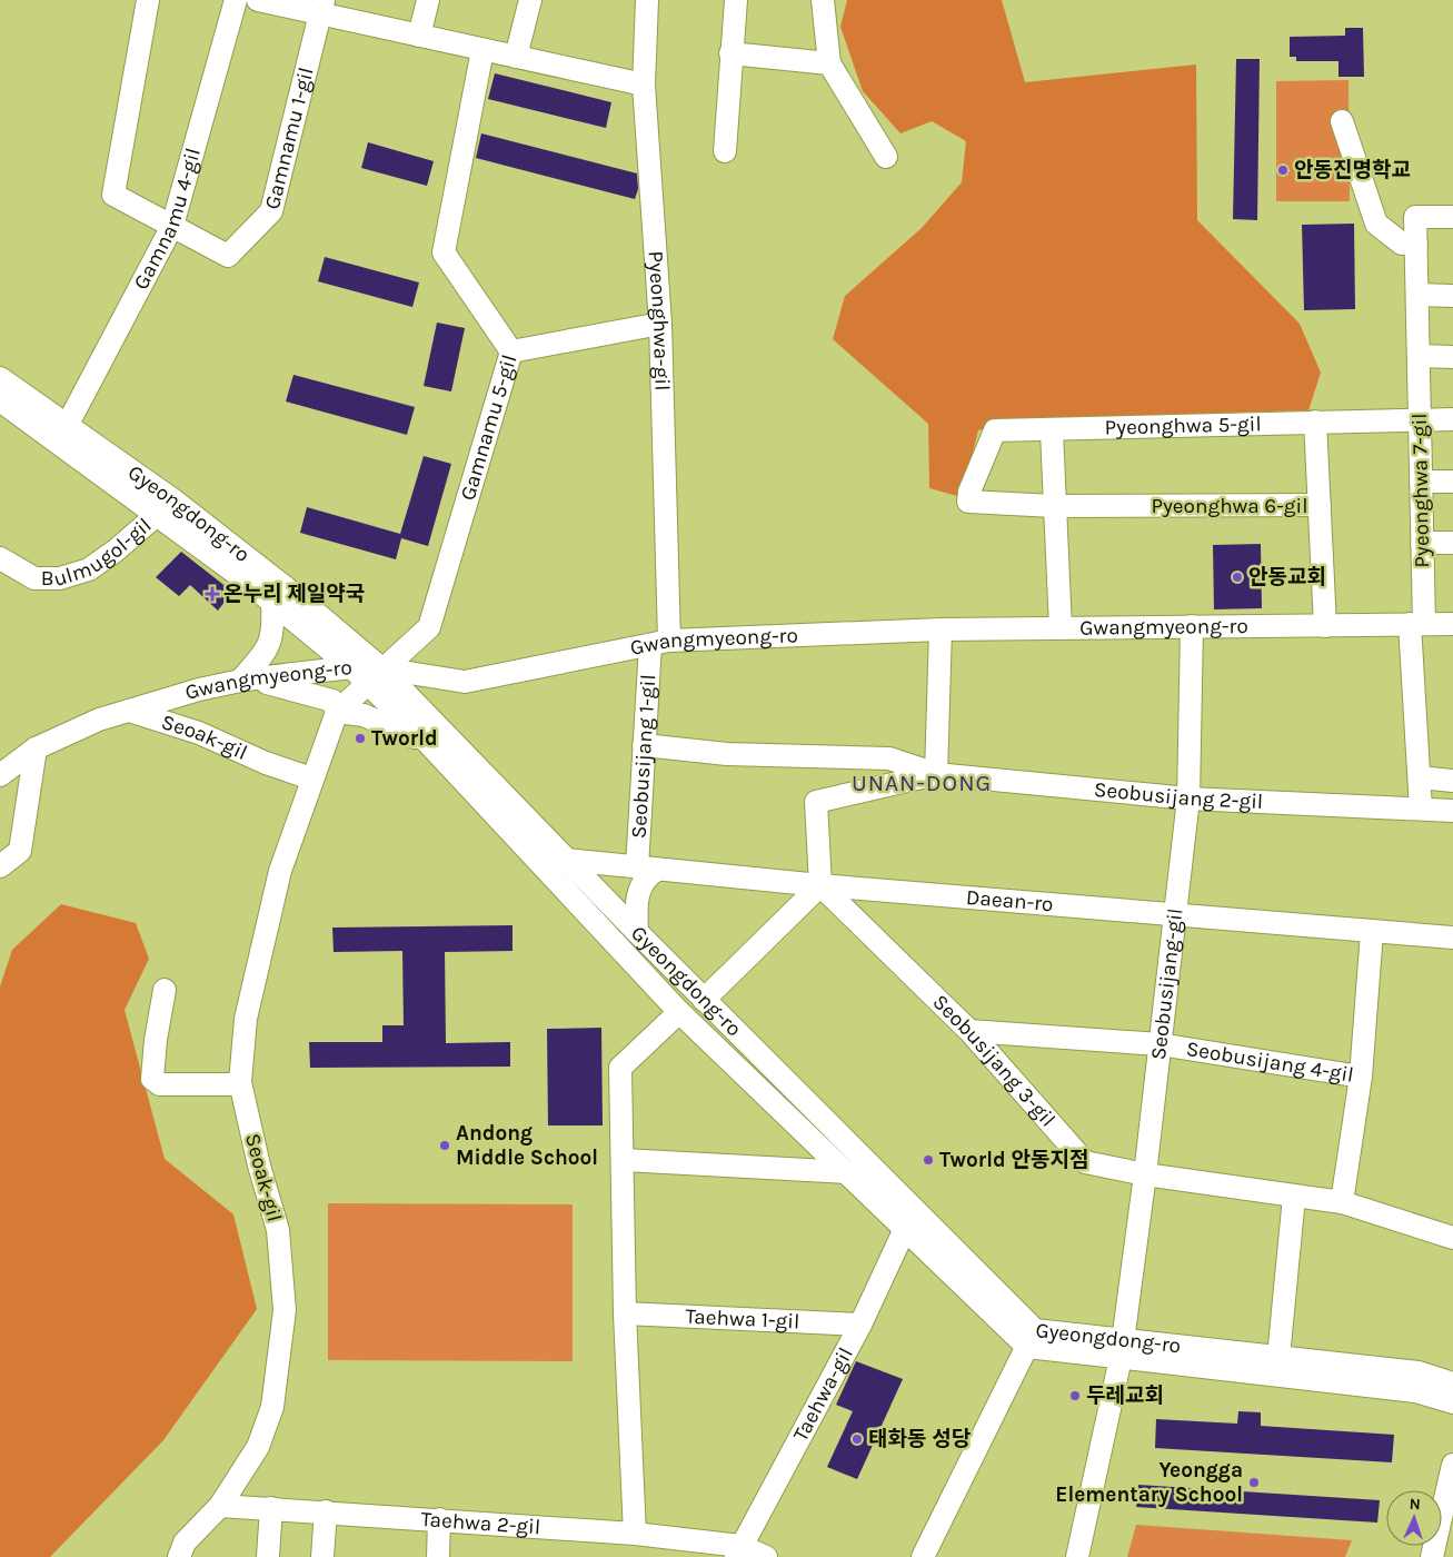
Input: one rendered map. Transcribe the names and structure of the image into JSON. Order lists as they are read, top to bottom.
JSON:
{
  "streets": {
    "street": [
      "Gamnamu 1-gil",
      "Gamnamu 4-gil",
      "Pyeonghwa-gil",
      "Gamnamu 5-gil",
      "Pyeonghwa 5-gil",
      "Pyeonghwa 7-gil",
      "Pyeonghwa 6-gil",
      "Gyeongdong-ro",
      "Bulmugol-gil",
      "Gwangmyeong-ro",
      "Seoak-gil",
      "Seobusijang 1-gil",
      "Seobusijang 2-gil",
      "Daean-ro",
      "Seobusijang-gil",
      "Seobusijang 4-gil",
      "Seobusijang 3-gil",
      "Taehwa 1-gil",
      "Taehwa-gil",
      "Taehwa 2-gil"
    ]
  },
  "crossings": [
    ["Gamnamu 1-gil", "Gamnamu 4-gil"],
    ["Gamnamu 4-gil", "Gyeongdong-ro"],
    ["Pyeonghwa-gil", "Gwangmyeong-ro"],
    ["Pyeonghwa-gil", "Seobusijang 1-gil"],
    ["Gamnamu 5-gil", "Gyeongdong-ro"],
    ["Gamnamu 5-gil", "Gwangmyeong-ro"],
    ["Gamnamu 5-gil", "Seoak-gil"],
    ["Pyeonghwa 5-gil", "Pyeonghwa 7-gil"],
    ["Pyeonghwa 5-gil", "Pyeonghwa 6-gil"],
    ["Pyeonghwa 7-gil", "Gwangmyeong-ro"],
    ["Pyeonghwa 6-gil", "Gwangmyeong-ro"],
    ["Gyeongdong-ro", "Bulmugol-gil"],
    ["Gyeongdong-ro", "Gwangmyeong-ro"],
    ["Gyeongdong-ro", "Seoak-gil"],
    ["Gyeongdong-ro", "Daean-ro"],
    ["Gyeongdong-ro", "Seobusijang-gil"],
    ["Gyeongdong-ro", "Taehwa-gil"],
    ["Gwangmyeong-ro", "Seoak-gil"],
    ["Gwangmyeong-ro", "Seobusijang 1-gil"],
    ["Gwangmyeong-ro", "Seobusijang-gil"],
    ["Seoak-gil", "Taehwa 2-gil"],
    ["Seobusijang 1-gil", "Daean-ro"],
    ["Seobusijang 2-gil", "Daean-ro"],
    ["Seobusijang 2-gil", "Seobusijang-gil"],
    ["Seobusijang 2-gil", "Seobusijang 3-gil"],
    ["Daean-ro", "Seobusijang-gil"],
    ["Daean-ro", "Seobusijang 4-gil"],
    ["Daean-ro", "Seobusijang 3-gil"],
    ["Seobusijang-gil", "Seobusijang 4-gil"],
    ["Seobusijang-gil", "Seobusijang 3-gil"],
    ["Seobusijang 4-gil", "Seobusijang 3-gil"],
    ["Taehwa 1-gil", "Taehwa-gil"],
    ["Taehwa-gil", "Taehwa 2-gil"]
  ],
  "districts": ["UNAN-DONG"],
  "places": {
    "other": [
      "안동진명학교",
      "안동교회",
      "Tworld",
      "Andong Middle School",
      "Tworld 안동지점",
      "두레교회",
      "태화동 성당",
      "Yeongga Elementary School"
    ],
    "health": ["온누리 제일약국"]
  },
  "north": "top"
}
